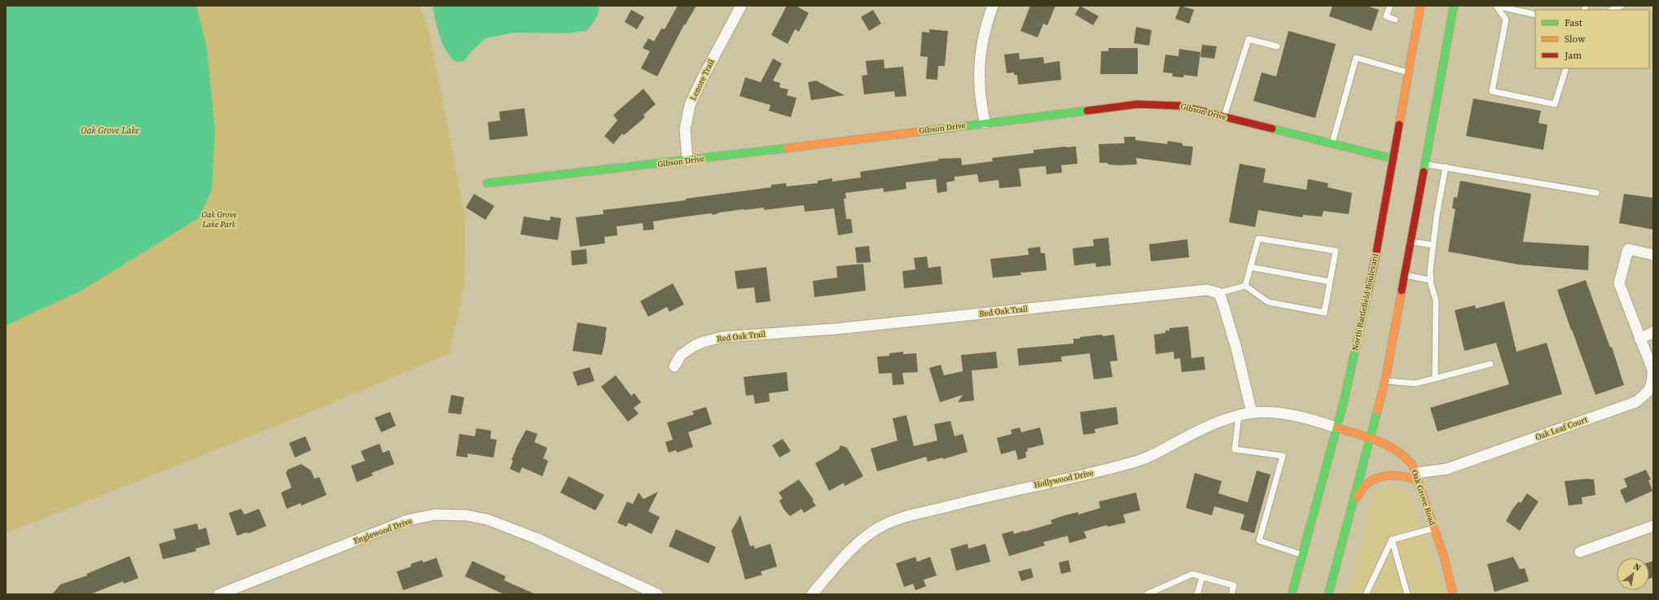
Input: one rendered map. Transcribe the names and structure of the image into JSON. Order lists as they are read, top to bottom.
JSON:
{
  "streets": {
    "main road": ["Gibson Drive", "North Battlefield Boulevard", "Oak Grove Road"],
    "street": [
      "Lenore Trail",
      "Red Oak Trail",
      "Oak Leaf Court",
      "Hollywood Drive",
      "Englewood Drive"
    ]
  },
  "crossings": [
    ["Lenore Trail", "Gibson Drive"],
    ["Gibson Drive", "North Battlefield Boulevard"],
    ["North Battlefield Boulevard", "Hollywood Drive"],
    ["North Battlefield Boulevard", "Oak Grove Road"],
    ["Oak Leaf Court", "Oak Grove Road"],
    ["Hollywood Drive", "Oak Grove Road"]
  ],
  "water": ["Oak Grove Lake"],
  "parks": ["Oak Grove Lake Park"],
  "legend": ["Fast", "Slow", "Jam"],
  "north": "top right"
}
